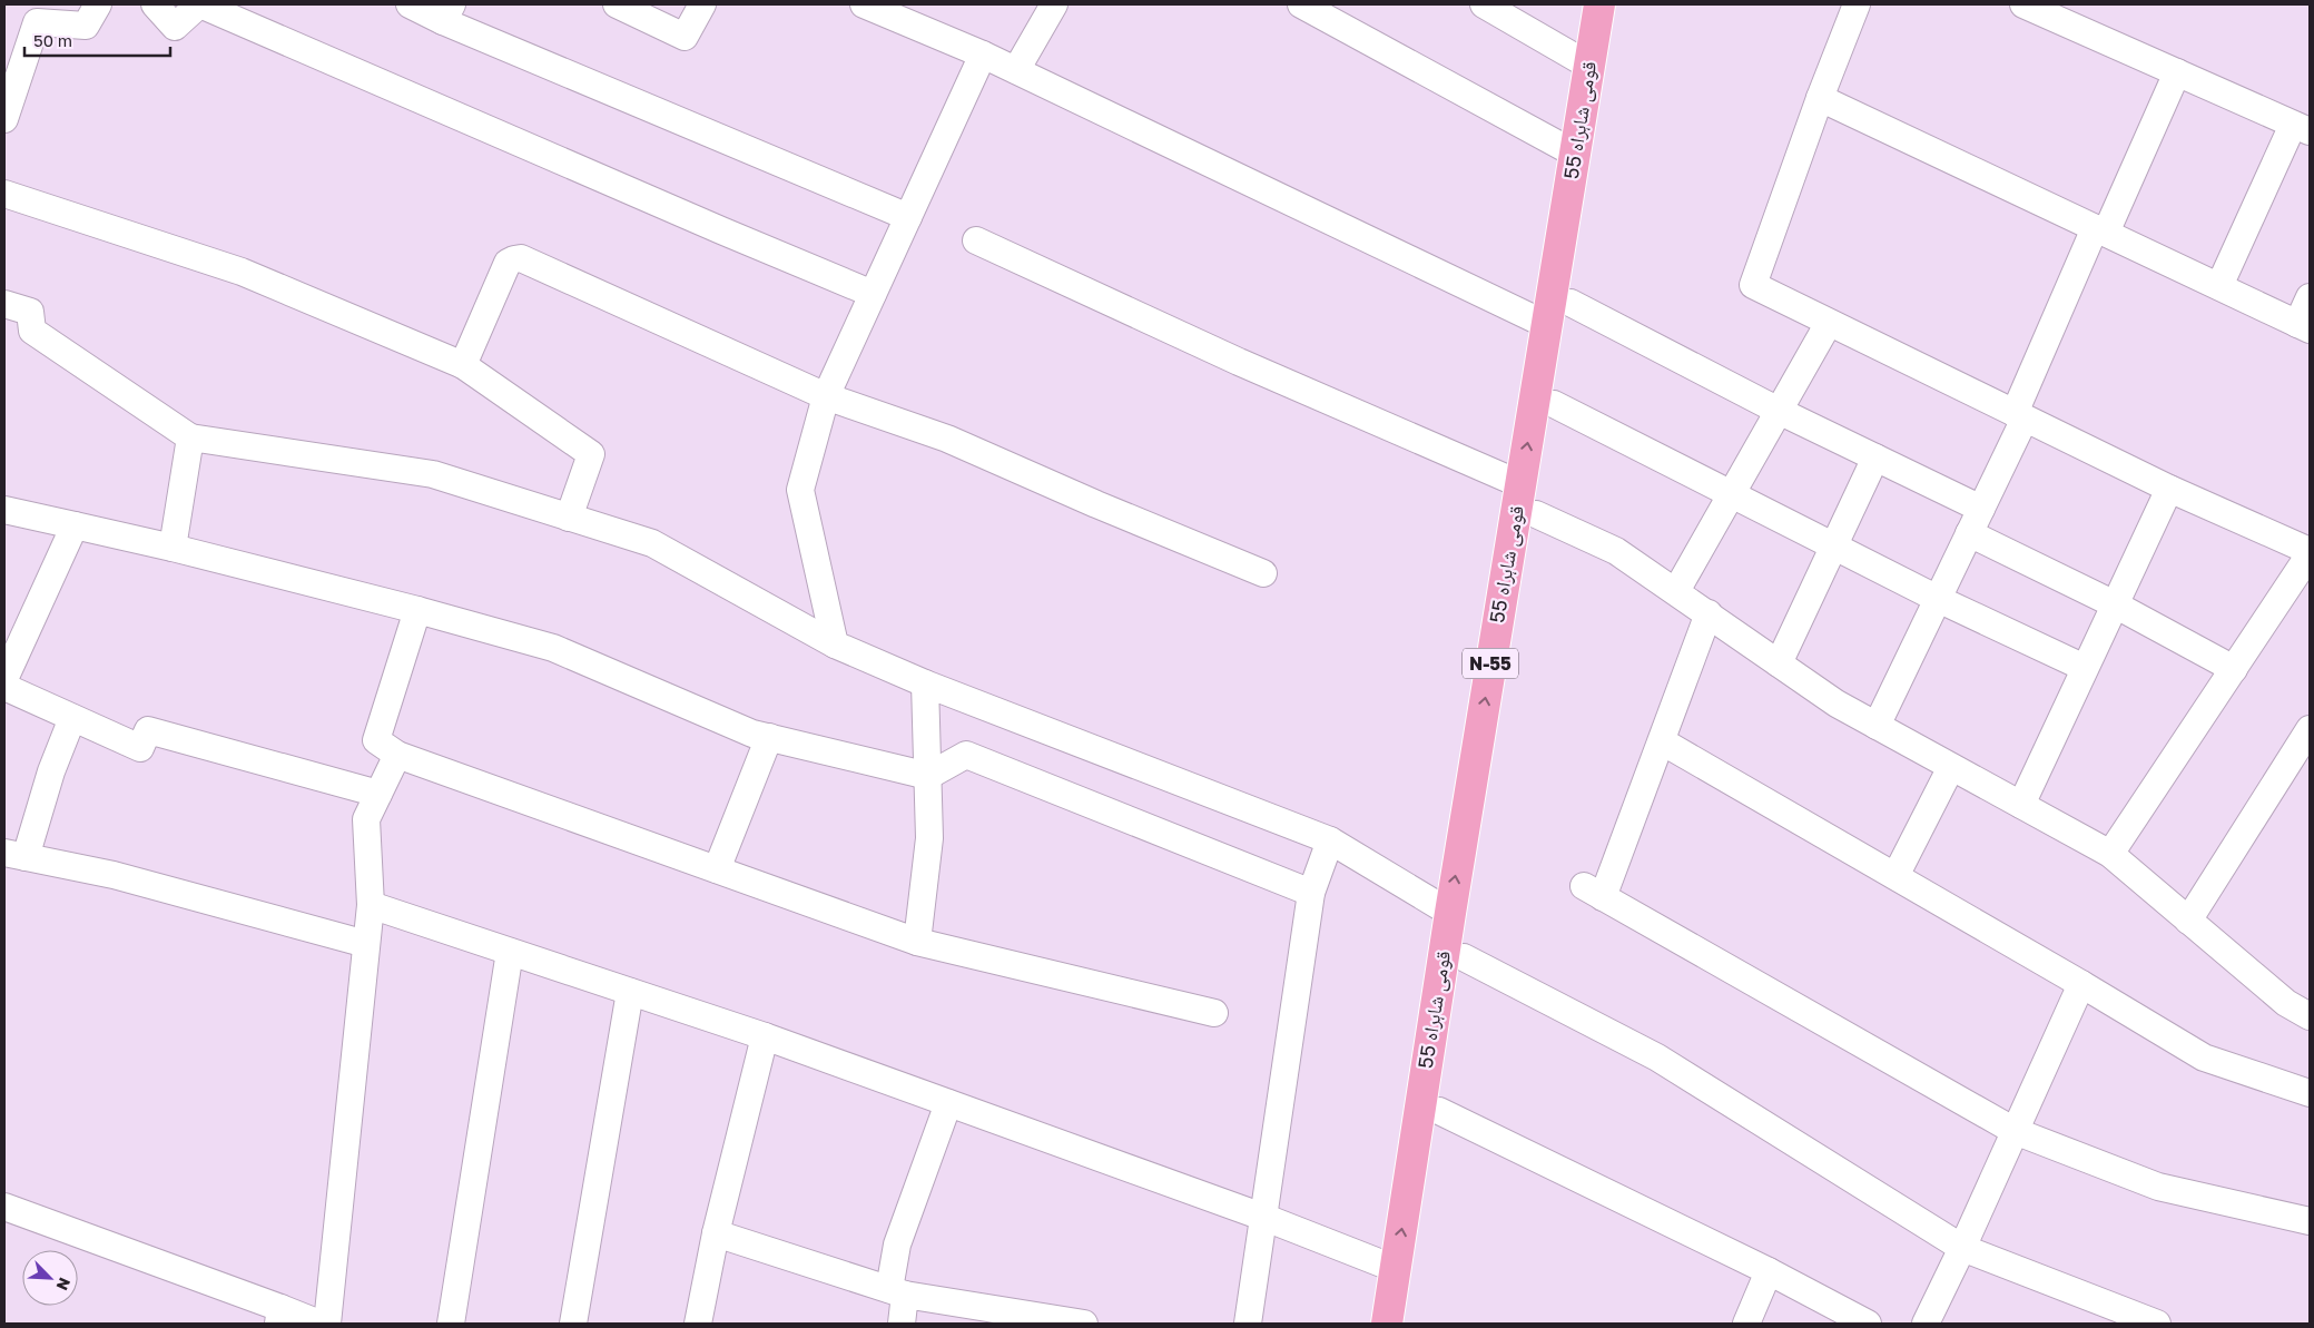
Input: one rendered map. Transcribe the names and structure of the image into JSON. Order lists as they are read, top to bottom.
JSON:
{
  "streets": {
    "highway": ["قومی شاہراہ 55", "N-55"]
  },
  "scale_bar": "50 m",
  "north": "bottom right"
}
